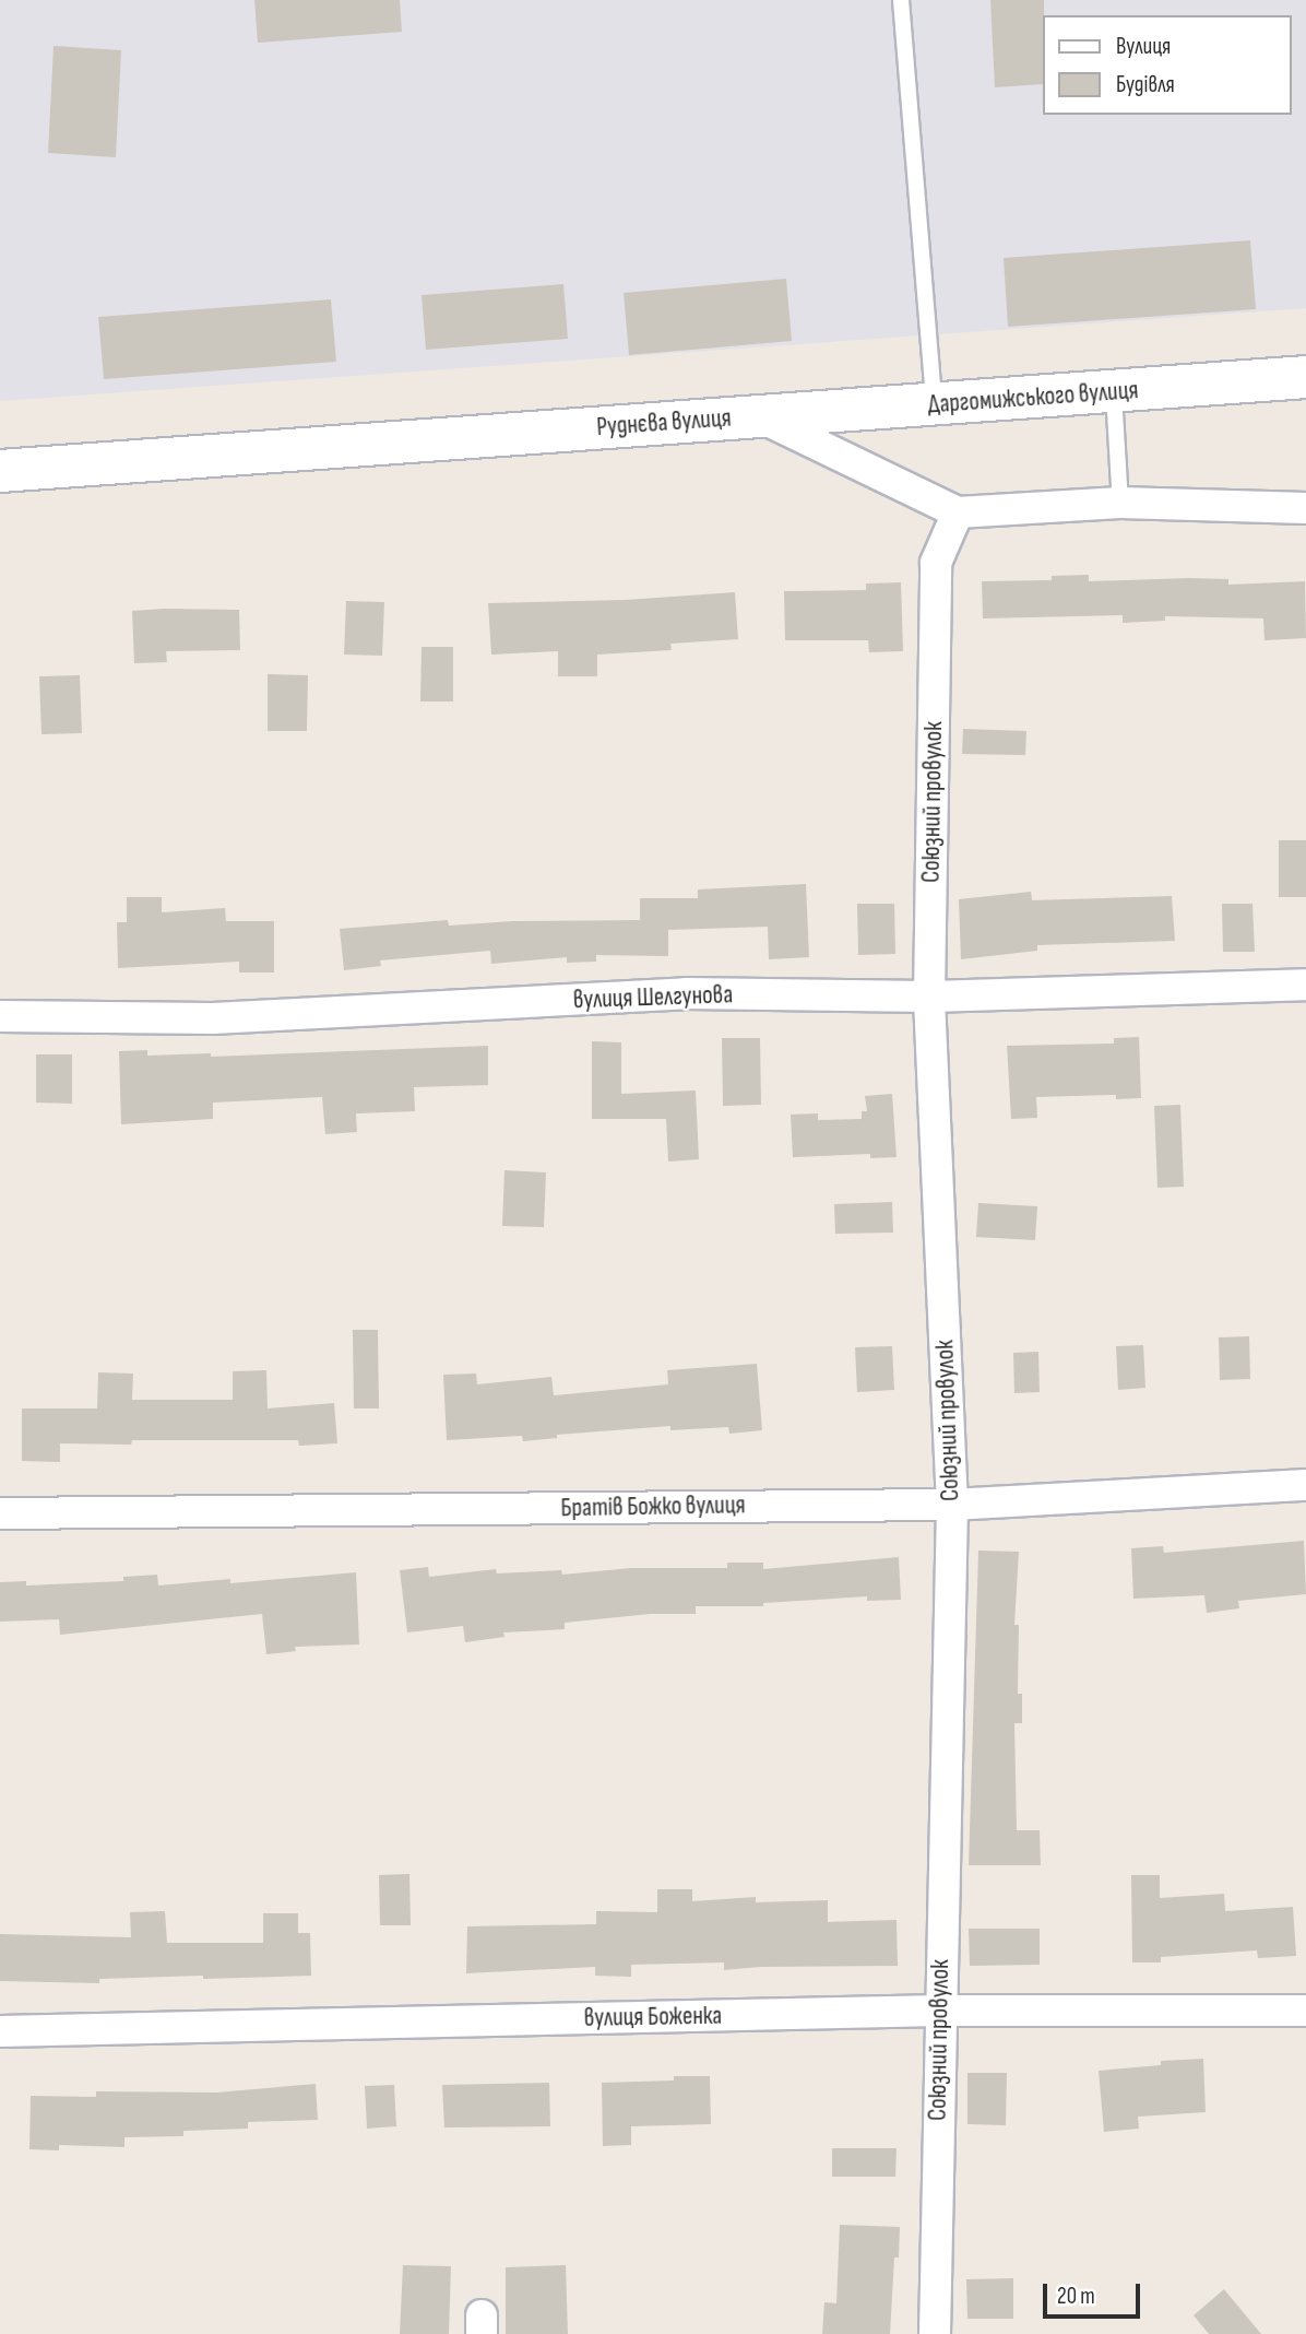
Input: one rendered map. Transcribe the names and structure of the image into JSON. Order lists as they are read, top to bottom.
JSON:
{
  "streets": {
    "street": [
      "Даргомижського вулиця",
      "Руднєва вулиця",
      "Союзний провулок",
      "вулиця Шелгунова",
      "Братів Божко вулиця",
      "вулиця Боженка"
    ]
  },
  "crossings": [
    ["Даргомижського вулиця", "Руднєва вулиця"],
    ["Руднєва вулиця", "Союзний провулок"],
    ["Союзний провулок", "вулиця Шелгунова"],
    ["Союзний провулок", "Братів Божко вулиця"],
    ["Союзний провулок", "вулиця Боженка"]
  ],
  "legend": ["Вулиця", "Будівля"],
  "scale_bar": "20 m"
}
